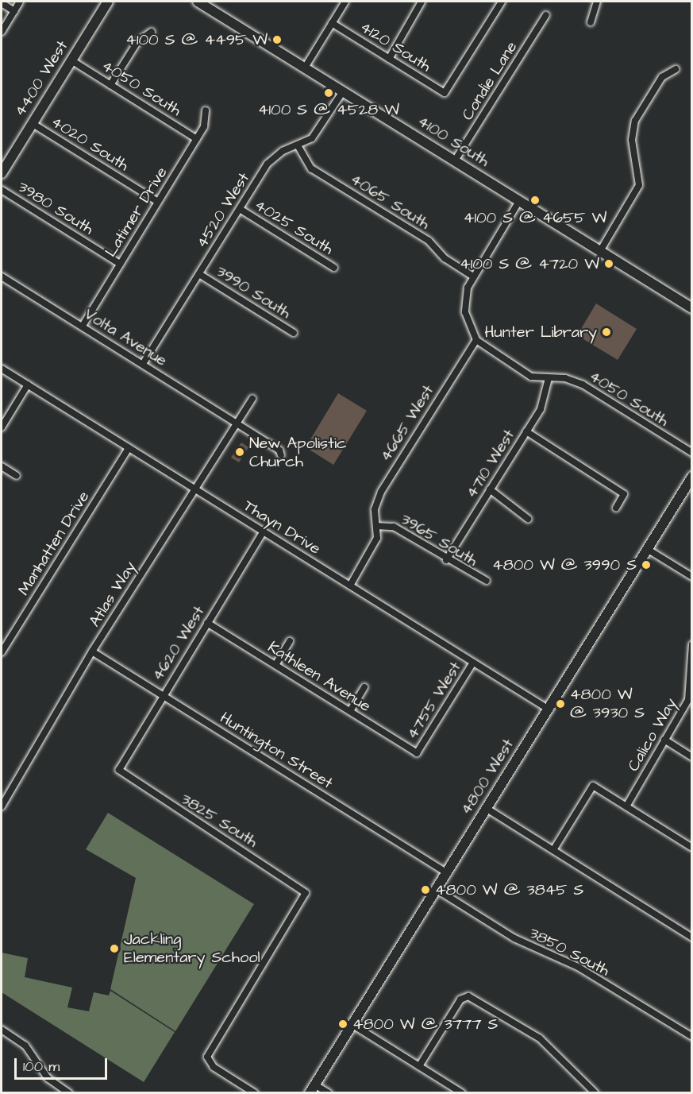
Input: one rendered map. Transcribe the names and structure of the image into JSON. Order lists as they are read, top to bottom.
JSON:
{
  "streets": {
    "main road": ["4400 West", "4100 South", "4800 West"],
    "street": [
      "4120 South",
      "Condie Lane",
      "4050 South",
      "4020 South",
      "4065 South",
      "3980 South",
      "4520 West",
      "Latimer Drive",
      "4025 South",
      "3990 South",
      "Volta Avenue",
      "4665 West",
      "4710 West",
      "Thayn Drive",
      "3965 South",
      "Manhatten Drive",
      "Atlas Way",
      "4620 West",
      "Kathleen Avenue",
      "4755 West",
      "Calico Way",
      "Huntington Street",
      "3825 South",
      "3850 South"
    ]
  },
  "crossings": [
    ["4400 West", "4050 South"],
    ["4400 West", "4020 South"],
    ["Condie Lane", "4100 South"],
    ["4050 South", "Latimer Drive"],
    ["4050 South", "4665 West"],
    ["4050 South", "4710 West"],
    ["4100 South", "4520 West"],
    ["4020 South", "Latimer Drive"],
    ["4065 South", "4520 West"],
    ["3980 South", "Latimer Drive"],
    ["4520 West", "4025 South"],
    ["4520 West", "3990 South"],
    ["4520 West", "Volta Avenue"],
    ["Latimer Drive", "Volta Avenue"],
    ["Volta Avenue", "Atlas Way"],
    ["4665 West", "Thayn Drive"],
    ["4665 West", "3965 South"],
    ["4710 West", "3965 South"],
    ["Thayn Drive", "Manhatten Drive"],
    ["Thayn Drive", "Atlas Way"],
    ["Thayn Drive", "4620 West"],
    ["Thayn Drive", "4755 West"],
    ["Thayn Drive", "4800 West"],
    ["Atlas Way", "Huntington Street"],
    ["4620 West", "Kathleen Avenue"],
    ["4620 West", "Huntington Street"],
    ["4620 West", "3825 South"],
    ["Kathleen Avenue", "4755 West"],
    ["Huntington Street", "4800 West"],
    ["4800 West", "3850 South"]
  ],
  "places": [
    "4100 S @ 4495 W",
    "4100 S @ 4528 W",
    "4100 S @ 4655 W",
    "4100 S @ 4720 W",
    "Hunter Library",
    "New Apolistic Church",
    "4800 W @ 3990 S",
    "4800 W @ 3930 S",
    "4800 W @ 3845 S",
    "Jackling Elementary School",
    "4800 W @ 3777 S"
  ],
  "scale_bar": "100 m"
}
